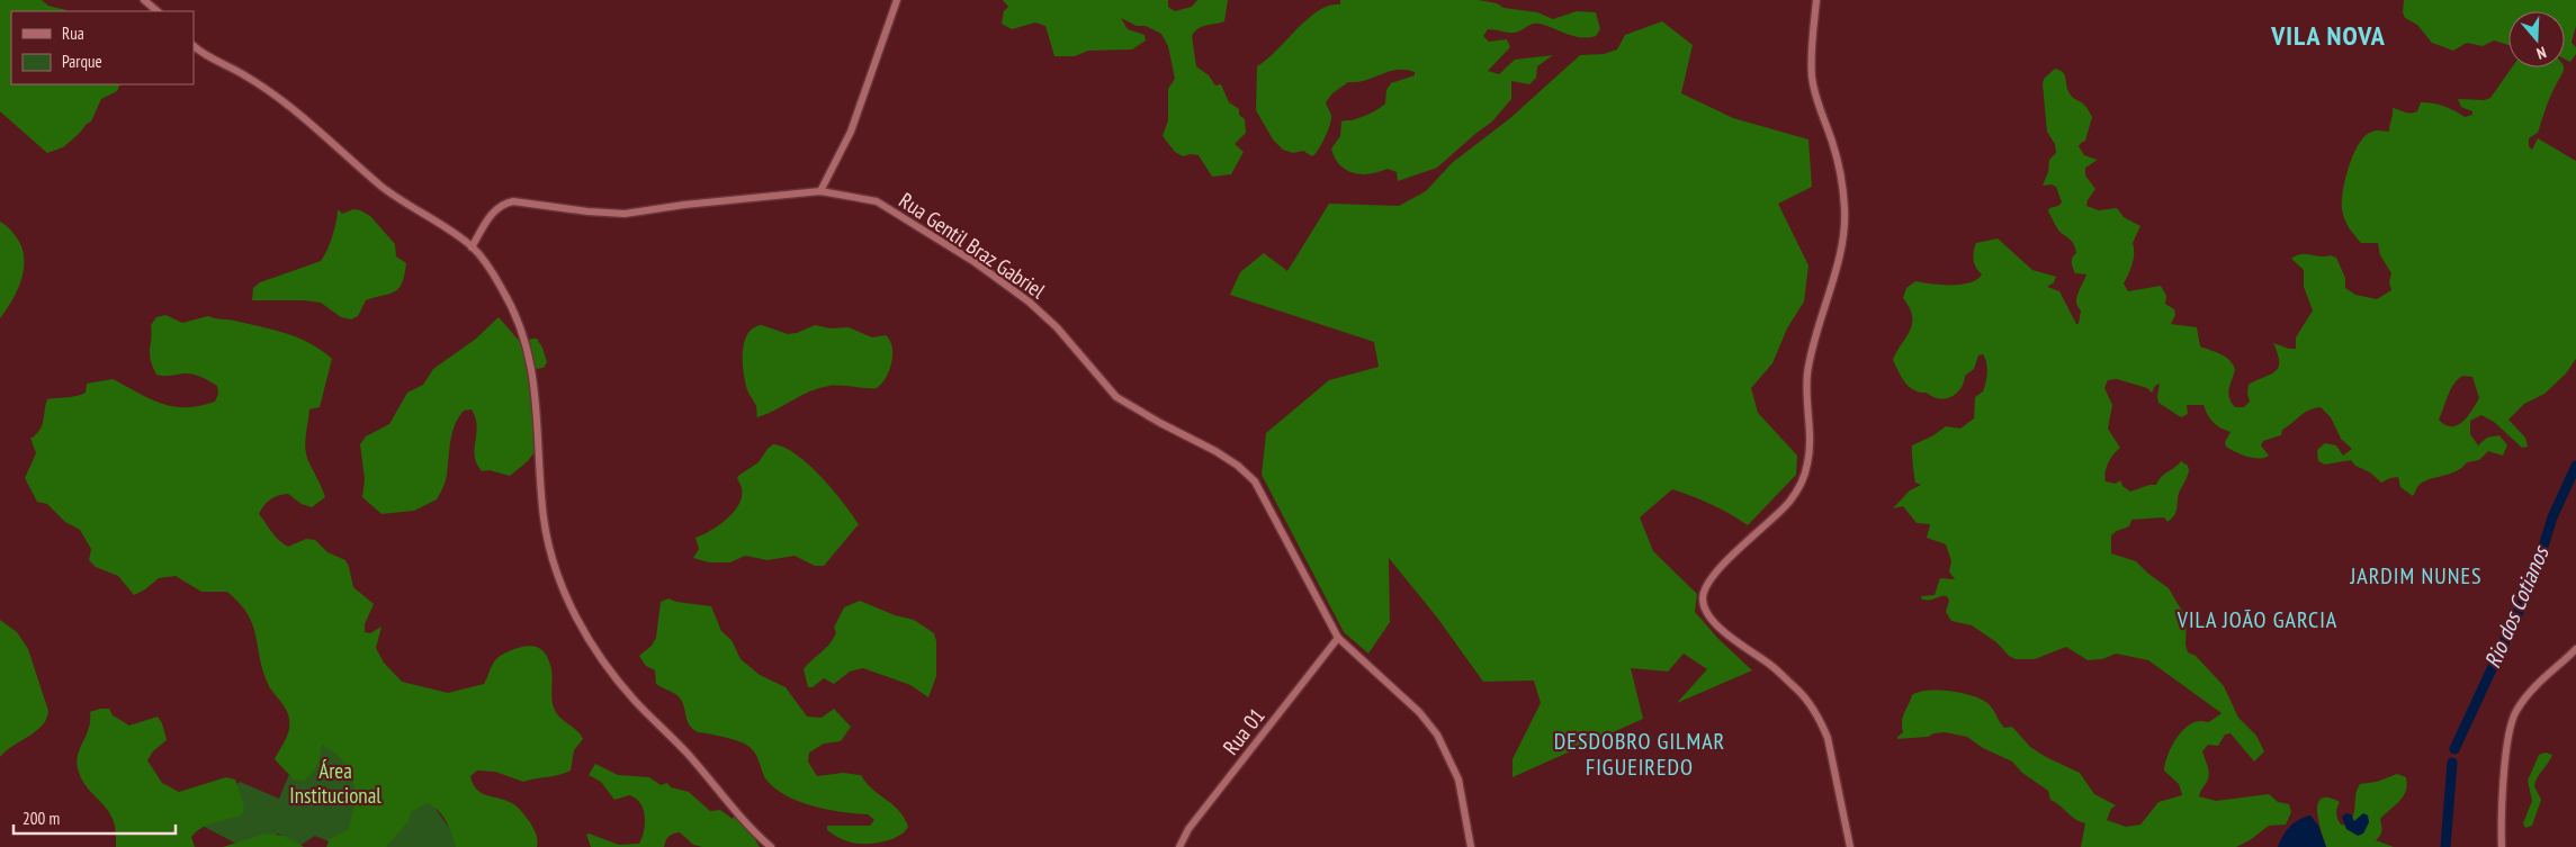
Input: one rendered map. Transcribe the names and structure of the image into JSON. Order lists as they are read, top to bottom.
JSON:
{
  "streets": {
    "street": ["Rua Gentil Braz Gabriel", "Rua 01"]
  },
  "crossings": [
    ["Rua Gentil Braz Gabriel", "Rua 01"]
  ],
  "districts": [
    "VILA NOVA",
    "JARDIM NUNES",
    "VILA JOÃO GARCIA",
    "DESDOBRO GILMAR FIGUEIREDO"
  ],
  "water": ["Rio dos Cotianos"],
  "parks": ["Área Institucional"],
  "legend": ["Rua", "Parque"],
  "scale_bar": "200 m",
  "north": "bottom"
}
